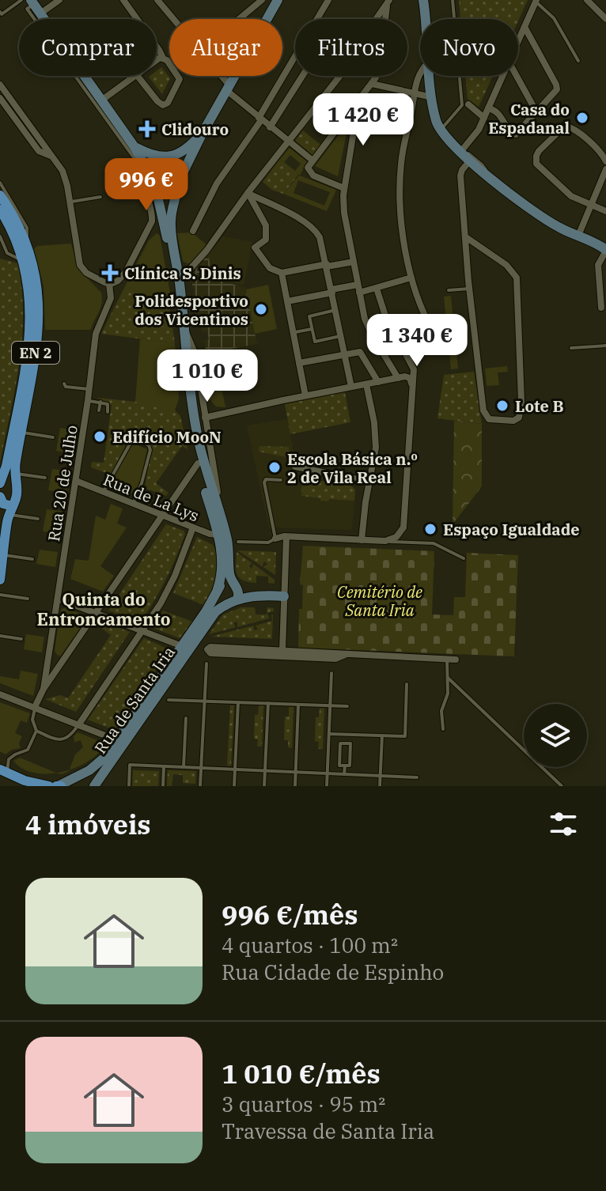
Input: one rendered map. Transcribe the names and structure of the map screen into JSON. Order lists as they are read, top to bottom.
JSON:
{
  "streets": {
    "main road": ["EN 2", "Rua de Santa Iria"],
    "street": ["Rua 20 de Julho", "Rua de La Lys"]
  },
  "crossings": [
    ["Rua 20 de Julho", "Rua de La Lys"],
    ["Rua de La Lys", "Rua de Santa Iria"]
  ],
  "districts": ["Quinta do Entroncamento"],
  "parks": ["Cemitério de Santa Iria"],
  "places": {
    "other": [
      "Casa do Espadanal",
      "Polidesportivo dos Vicentinos",
      "Lote B",
      "Edifício MooN",
      "Escola Básica n.º 2 de Vila Real",
      "Espaço Igualdade"
    ],
    "health": ["Clidouro", "Clínica S. Dinis"]
  },
  "page": {
    "chip": [
      "Comprar",
      "Alugar",
      "Filtros",
      "Novo"
    ],
    "price": [
      "1 420 €",
      "996 €",
      "1 340 €",
      "1 010 €"
    ],
    "heading": "4 imóveis",
    "list": [
      {
        "name": "996 €/mês",
        "note": "4 quartos · 100 m² · Rua Cidade de Espinho"
      },
      {
        "name": "1 010 €/mês",
        "note": "3 quartos · 95 m² · Travessa de Santa Iria"
      }
    ]
  }
}
